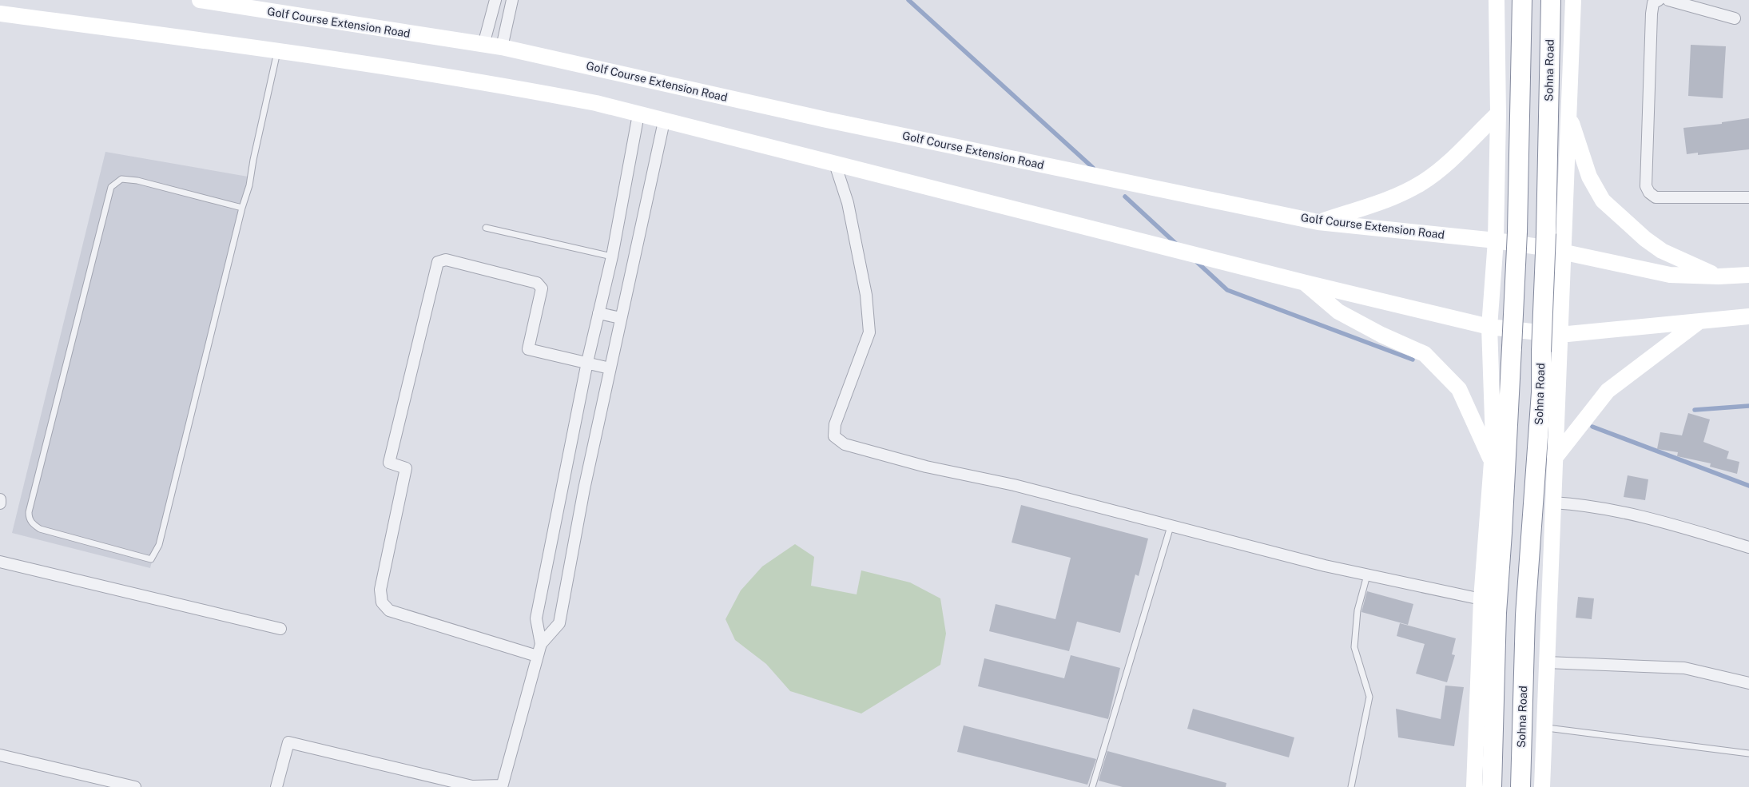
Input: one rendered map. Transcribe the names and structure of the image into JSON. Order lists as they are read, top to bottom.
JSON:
{
  "streets": {
    "highway": ["Sohna Road"],
    "main road": ["Golf Course Extension Road"]
  }
}
